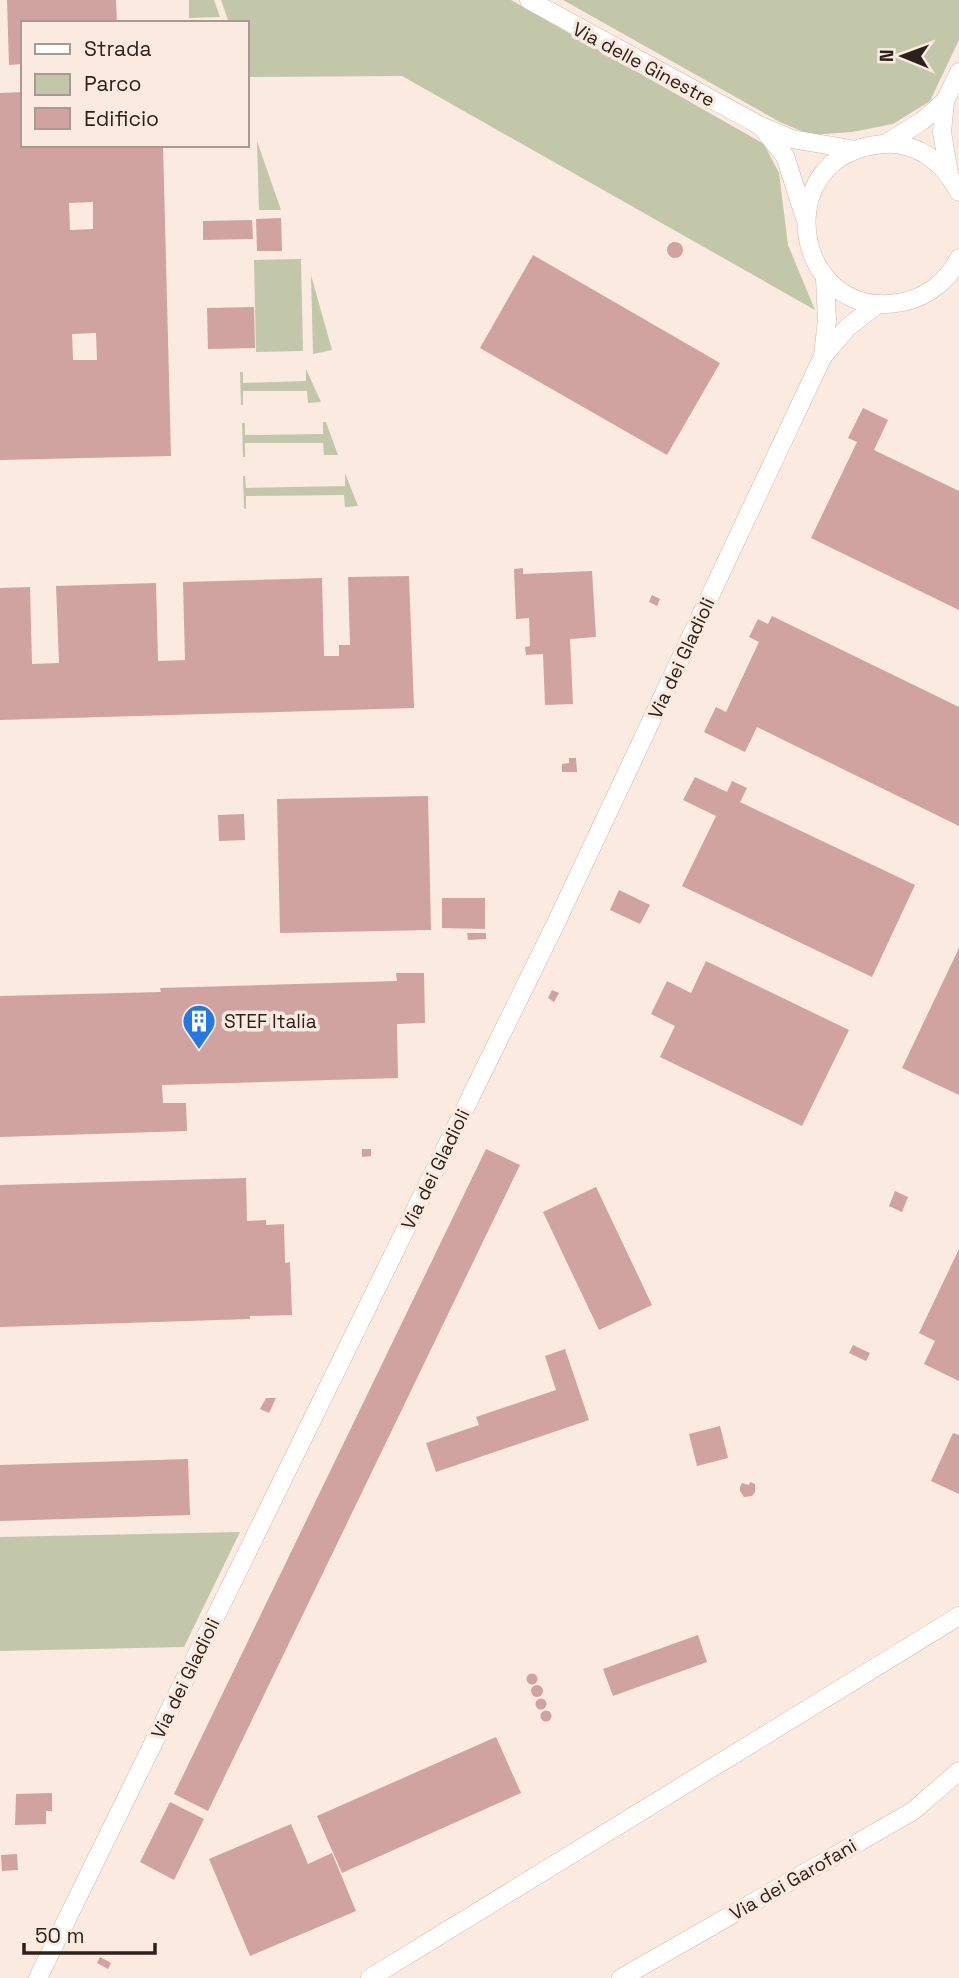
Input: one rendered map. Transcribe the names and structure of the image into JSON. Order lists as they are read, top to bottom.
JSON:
{
  "streets": {
    "street": ["Via delle Ginestre", "Via dei Gladioli", "Via dei Garofani"]
  },
  "crossings": [
    ["Via delle Ginestre", "Via dei Gladioli"]
  ],
  "places": {
    "building": ["STEF Italia"]
  },
  "legend": ["Strada", "Parco", "Edificio"],
  "scale_bar": "50 m",
  "north": "left"
}
